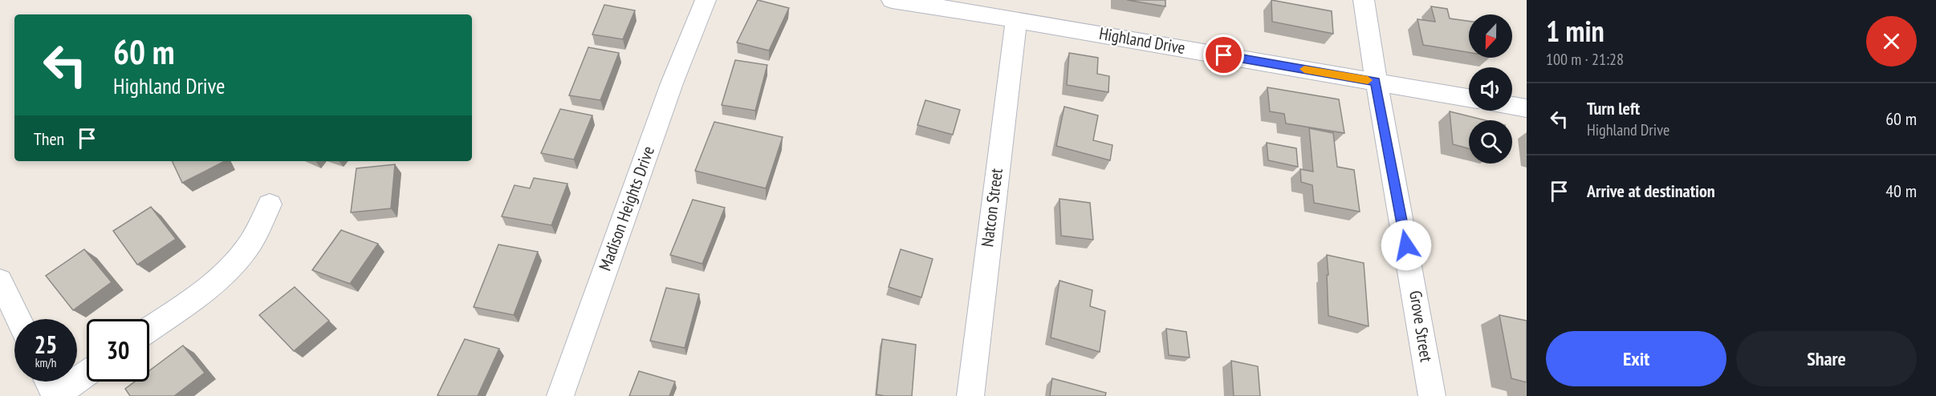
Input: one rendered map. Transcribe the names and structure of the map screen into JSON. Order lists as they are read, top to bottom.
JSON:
{
  "streets": {
    "street": [
      "Highland Drive",
      "Natcon Street",
      "Madison Heights Drive",
      "Grove Street"
    ]
  },
  "crossings": [
    ["Highland Drive", "Natcon Street"],
    ["Highland Drive", "Grove Street"]
  ],
  "north": "bottom",
  "page": {
    "heading": ["1 min", "100 m · 21:28"],
    "turn": ["60 m", "Highland Drive"],
    "list": [
      {
        "name": "Turn left",
        "note": "Highland Drive",
        "value": "60 m"
      },
      {
        "name": "Arrive at destination",
        "value": "40 m"
      }
    ],
    "then": "Then",
    "speed": "25 km/h",
    "limit": "30",
    "buttons": ["Exit", "Share"]
  }
}
